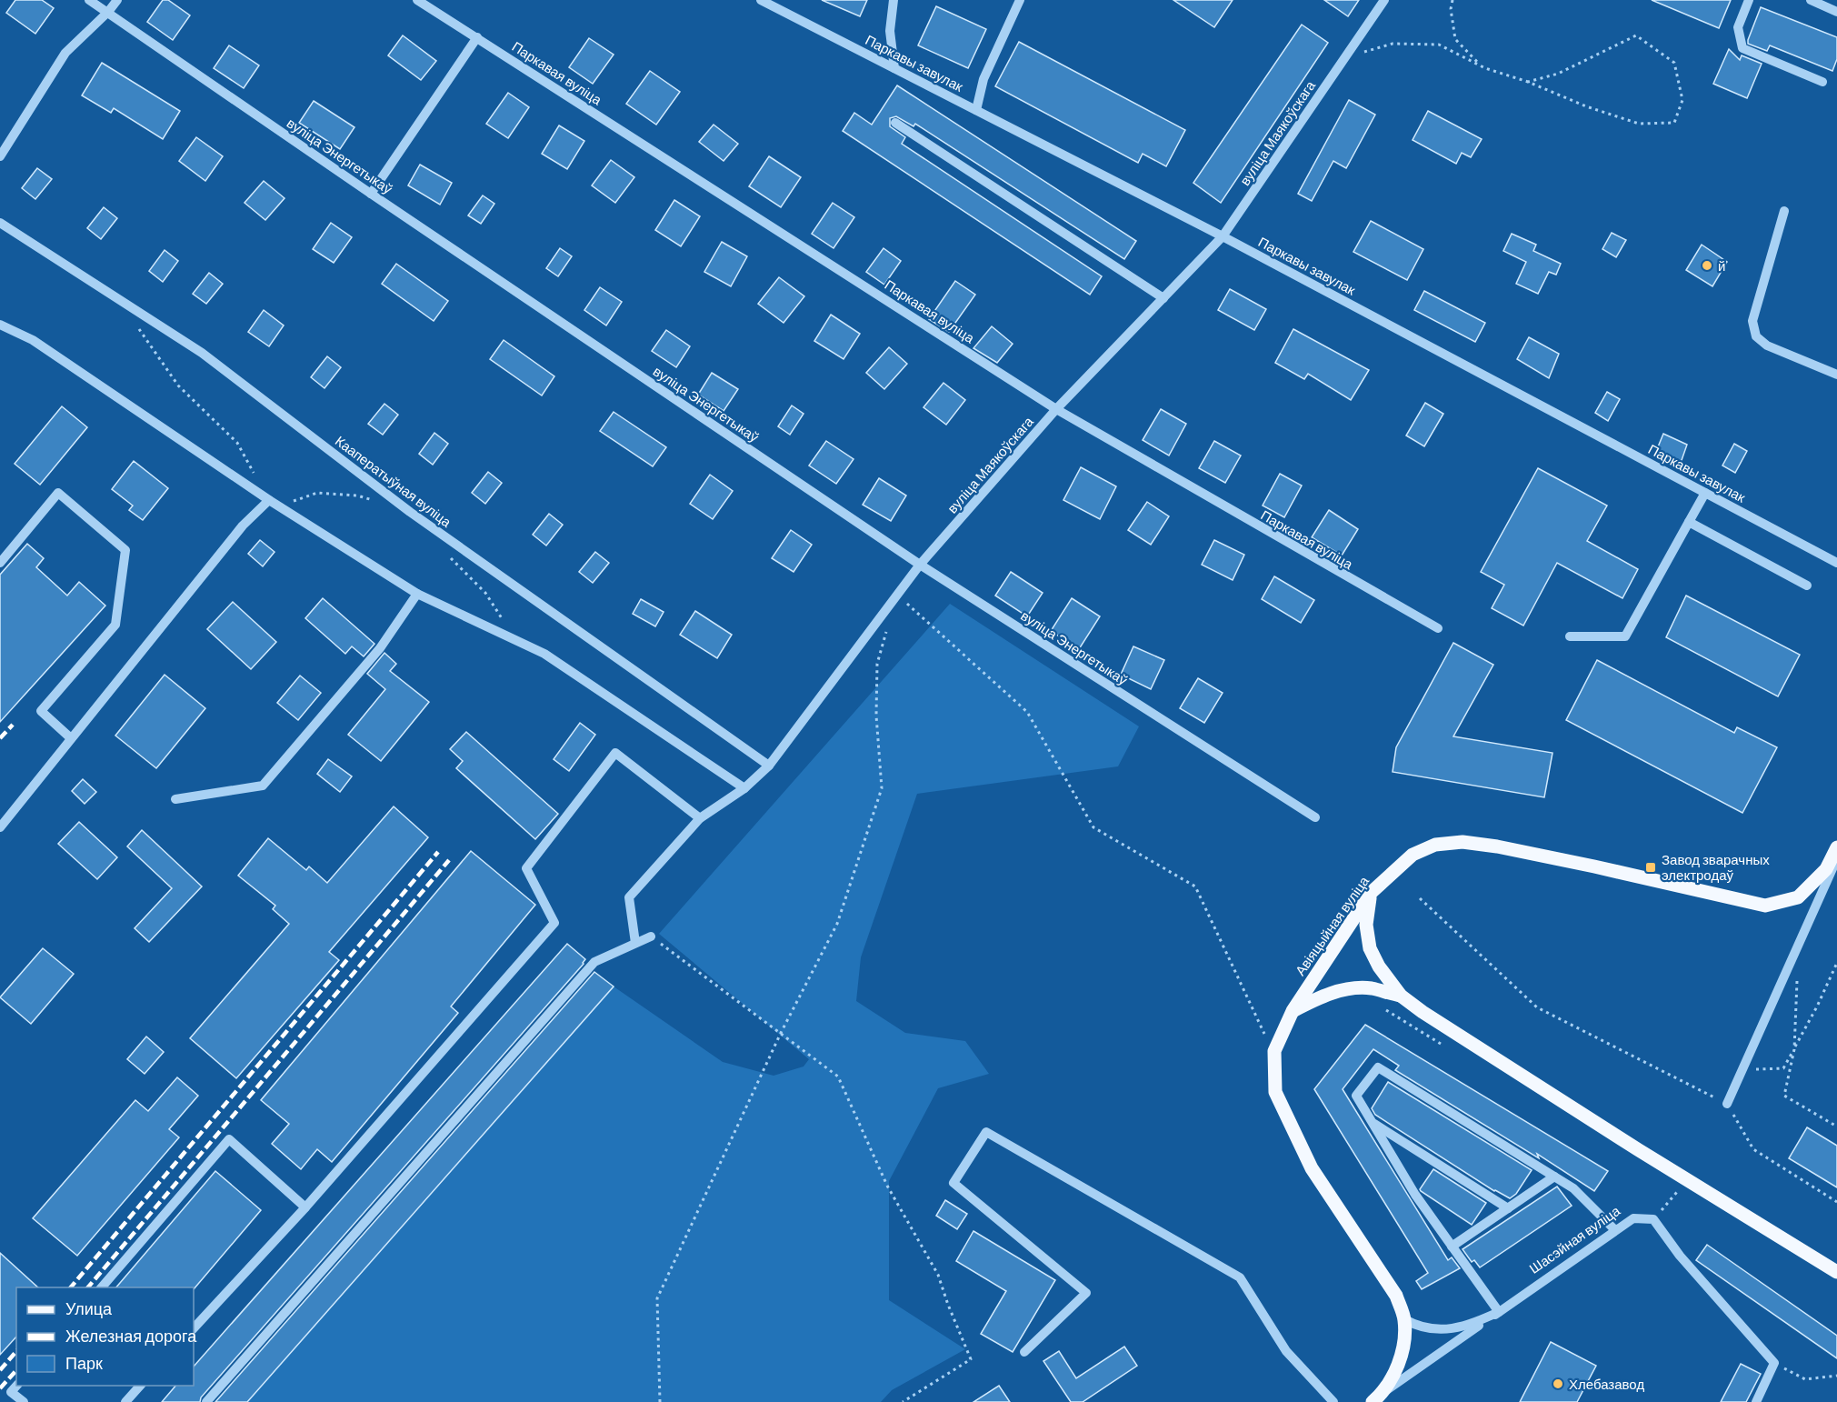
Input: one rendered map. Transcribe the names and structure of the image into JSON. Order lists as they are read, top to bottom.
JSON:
{
  "streets": {
    "main road": ["Авіяцыйная вуліца"],
    "street": [
      "Паркавы завулак",
      "Паркавая вуліца",
      "вуліца Маякоўскага",
      "вуліца Энергетыкаў",
      "Кааператыўная вуліца",
      "Шасэйная вуліца"
    ]
  },
  "crossings": [
    ["Паркавы завулак", "вуліца Маякоўскага"],
    ["Паркавая вуліца", "вуліца Маякоўскага"],
    ["вуліца Маякоўскага", "вуліца Энергетыкаў"],
    ["вуліца Маякоўскага", "Кааператыўная вуліца"],
    ["Авіяцыйная вуліца", "Шасэйная вуліца"]
  ],
  "places": {
    "other": ["й", "Хлебазавод"],
    "transit": ["Завод зварачных электродаў"]
  },
  "legend": ["Улица", "Железная дорога", "Парк"]
}
